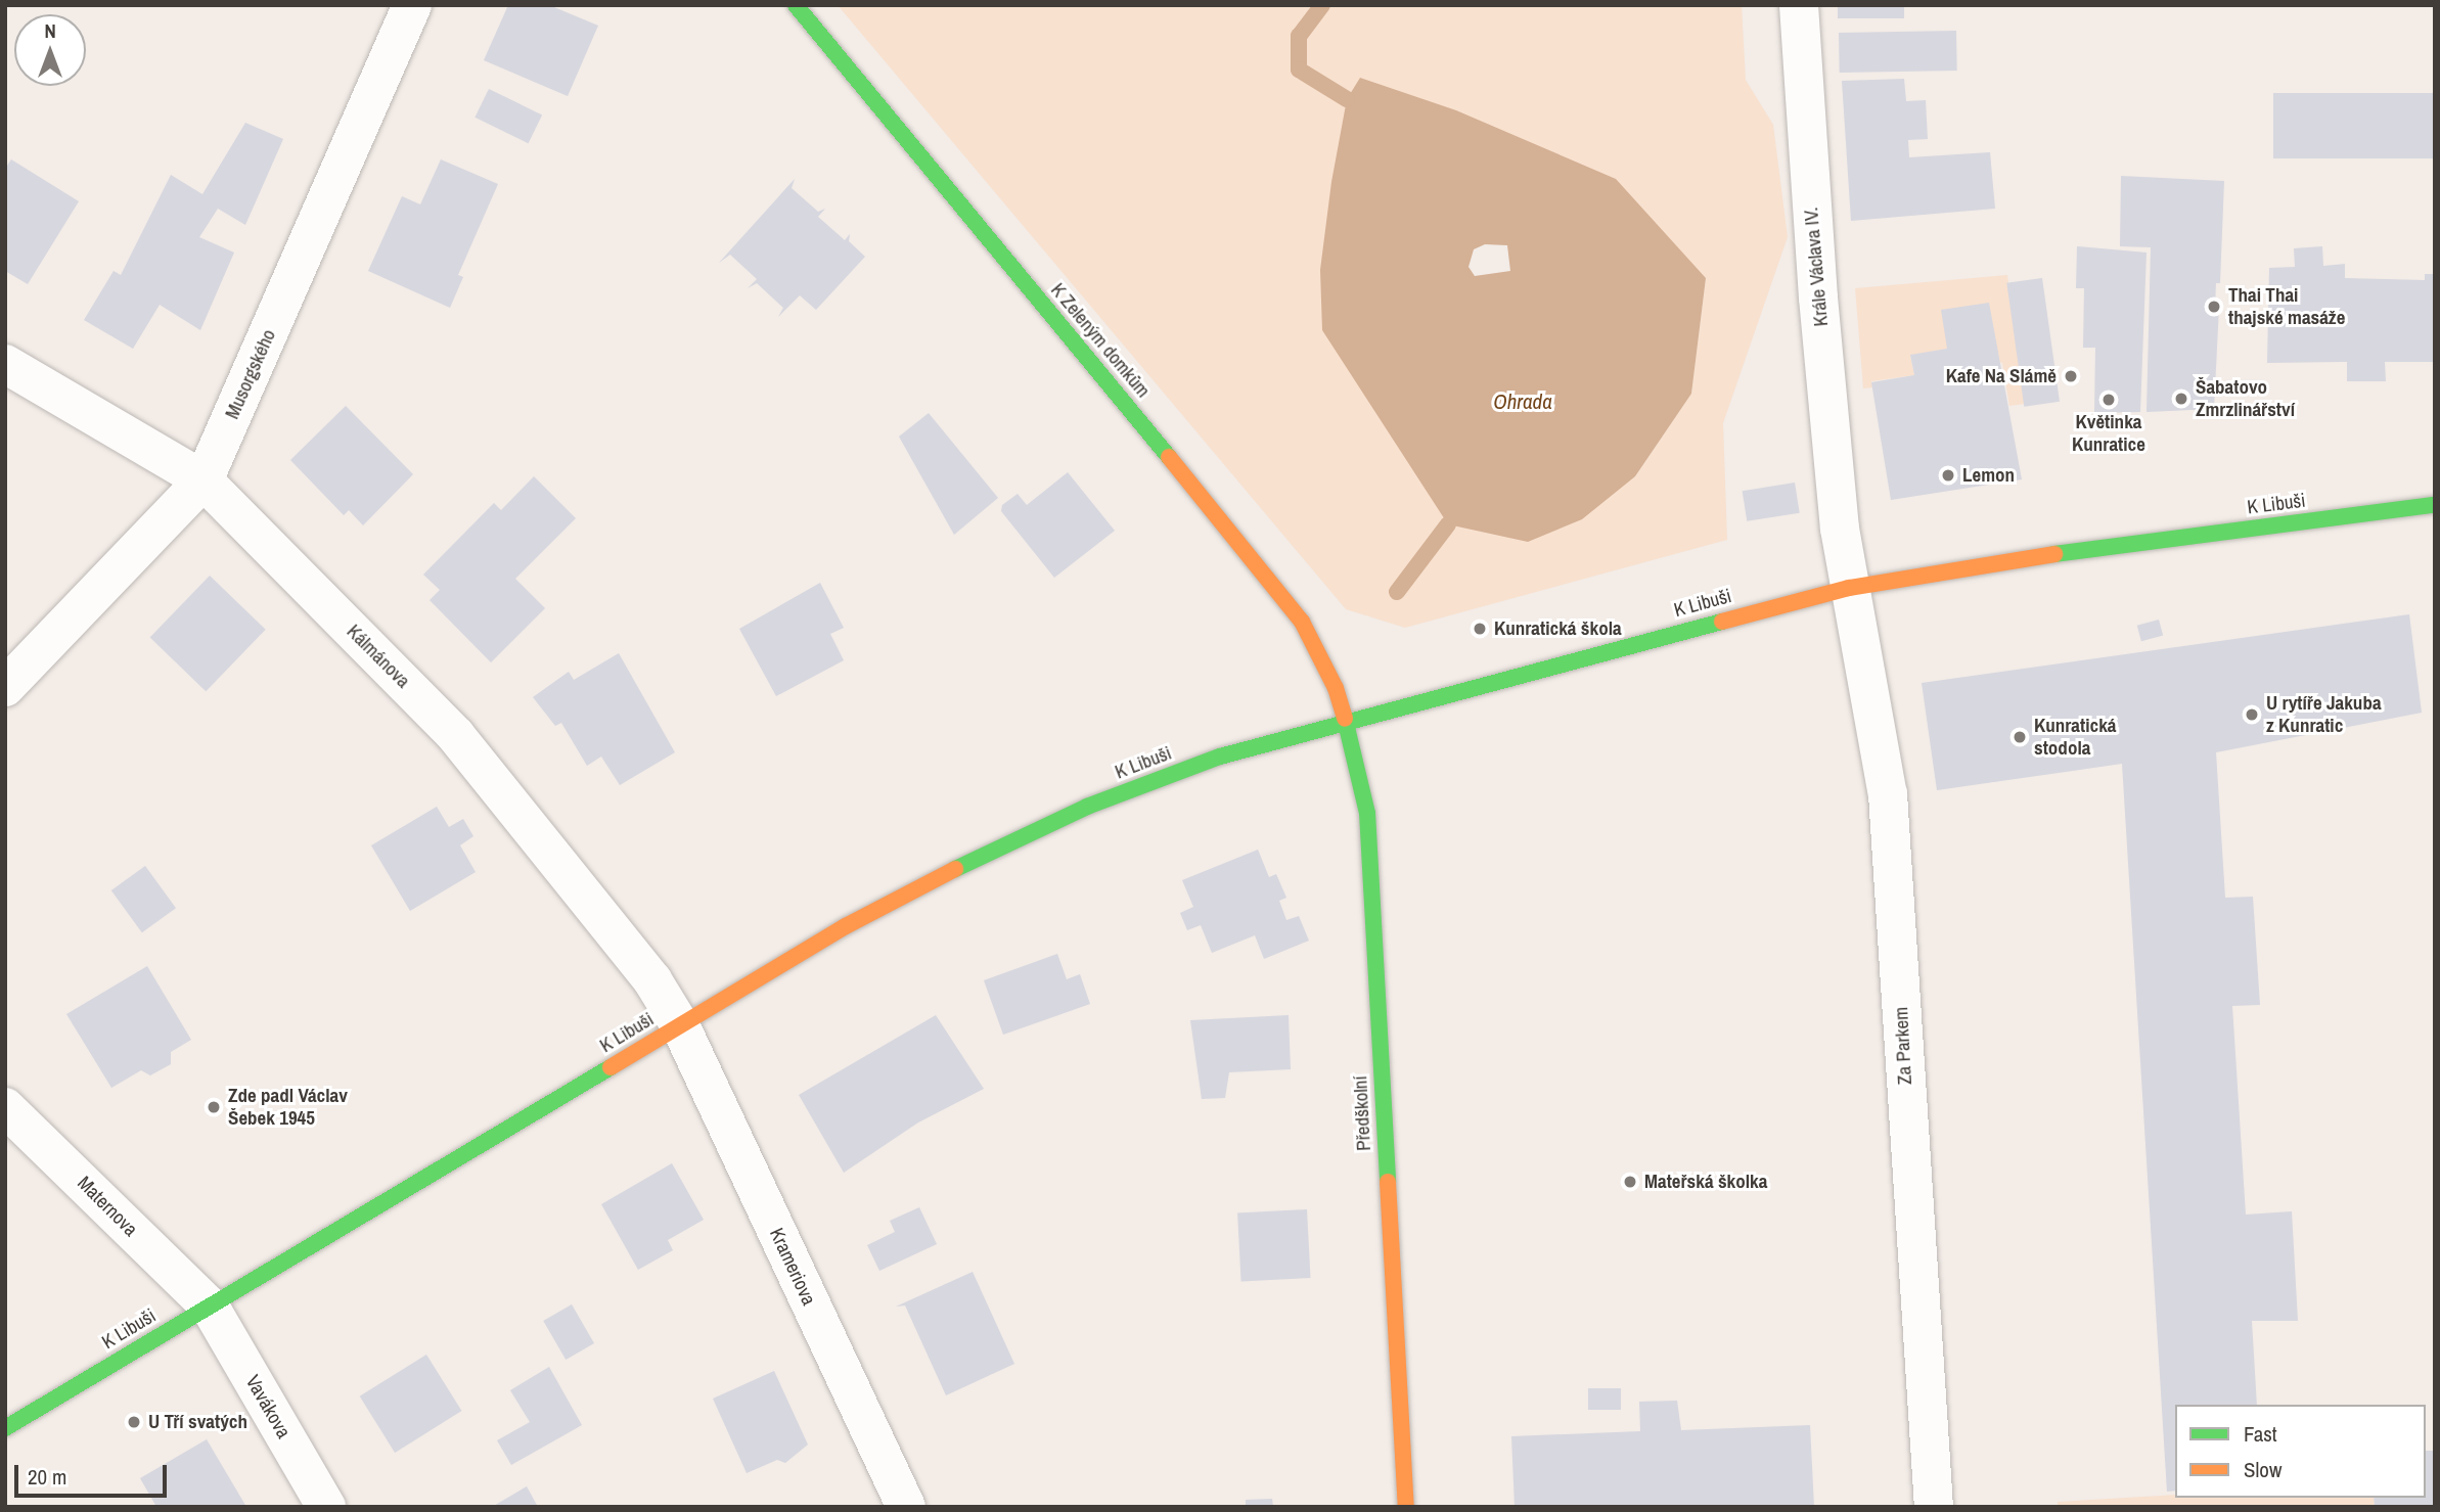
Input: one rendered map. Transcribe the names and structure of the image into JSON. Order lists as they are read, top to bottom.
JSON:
{
  "streets": {
    "street": [
      "Krále Václava IV.",
      "K Zeleným domkům",
      "Musorgského",
      "K Libuši",
      "Kálmánova",
      "Za Parkem",
      "Předškolní",
      "Maternova",
      "Krameriova",
      "Vavákova"
    ]
  },
  "crossings": [
    ["Krále Václava IV.", "K Libuši"],
    ["Krále Václava IV.", "Za Parkem"],
    ["K Zeleným domkům", "K Libuši"],
    ["K Zeleným domkům", "Předškolní"],
    ["Musorgského", "Kálmánova"],
    ["K Libuši", "Kálmánova"],
    ["K Libuši", "Za Parkem"],
    ["K Libuši", "Předškolní"],
    ["K Libuši", "Maternova"],
    ["K Libuši", "Krameriova"],
    ["K Libuši", "Vavákova"],
    ["Kálmánova", "Krameriova"],
    ["Maternova", "Vavákova"]
  ],
  "water": ["Ohrada"],
  "places": [
    "Thai Thai thajské masáže",
    "Kafe Na Slámě",
    "Šabatovo Zmrzlinářství",
    "Květinka Kunratice",
    "Lemon",
    "Kunratická škola",
    "U rytíře Jakuba z Kunratic",
    "Kunratická stodola",
    "Zde padl Václav Šebek 1945",
    "Mateřská školka",
    "U Tří svatých"
  ],
  "legend": ["Fast", "Slow"],
  "scale_bar": "20 m",
  "north": "top"
}
